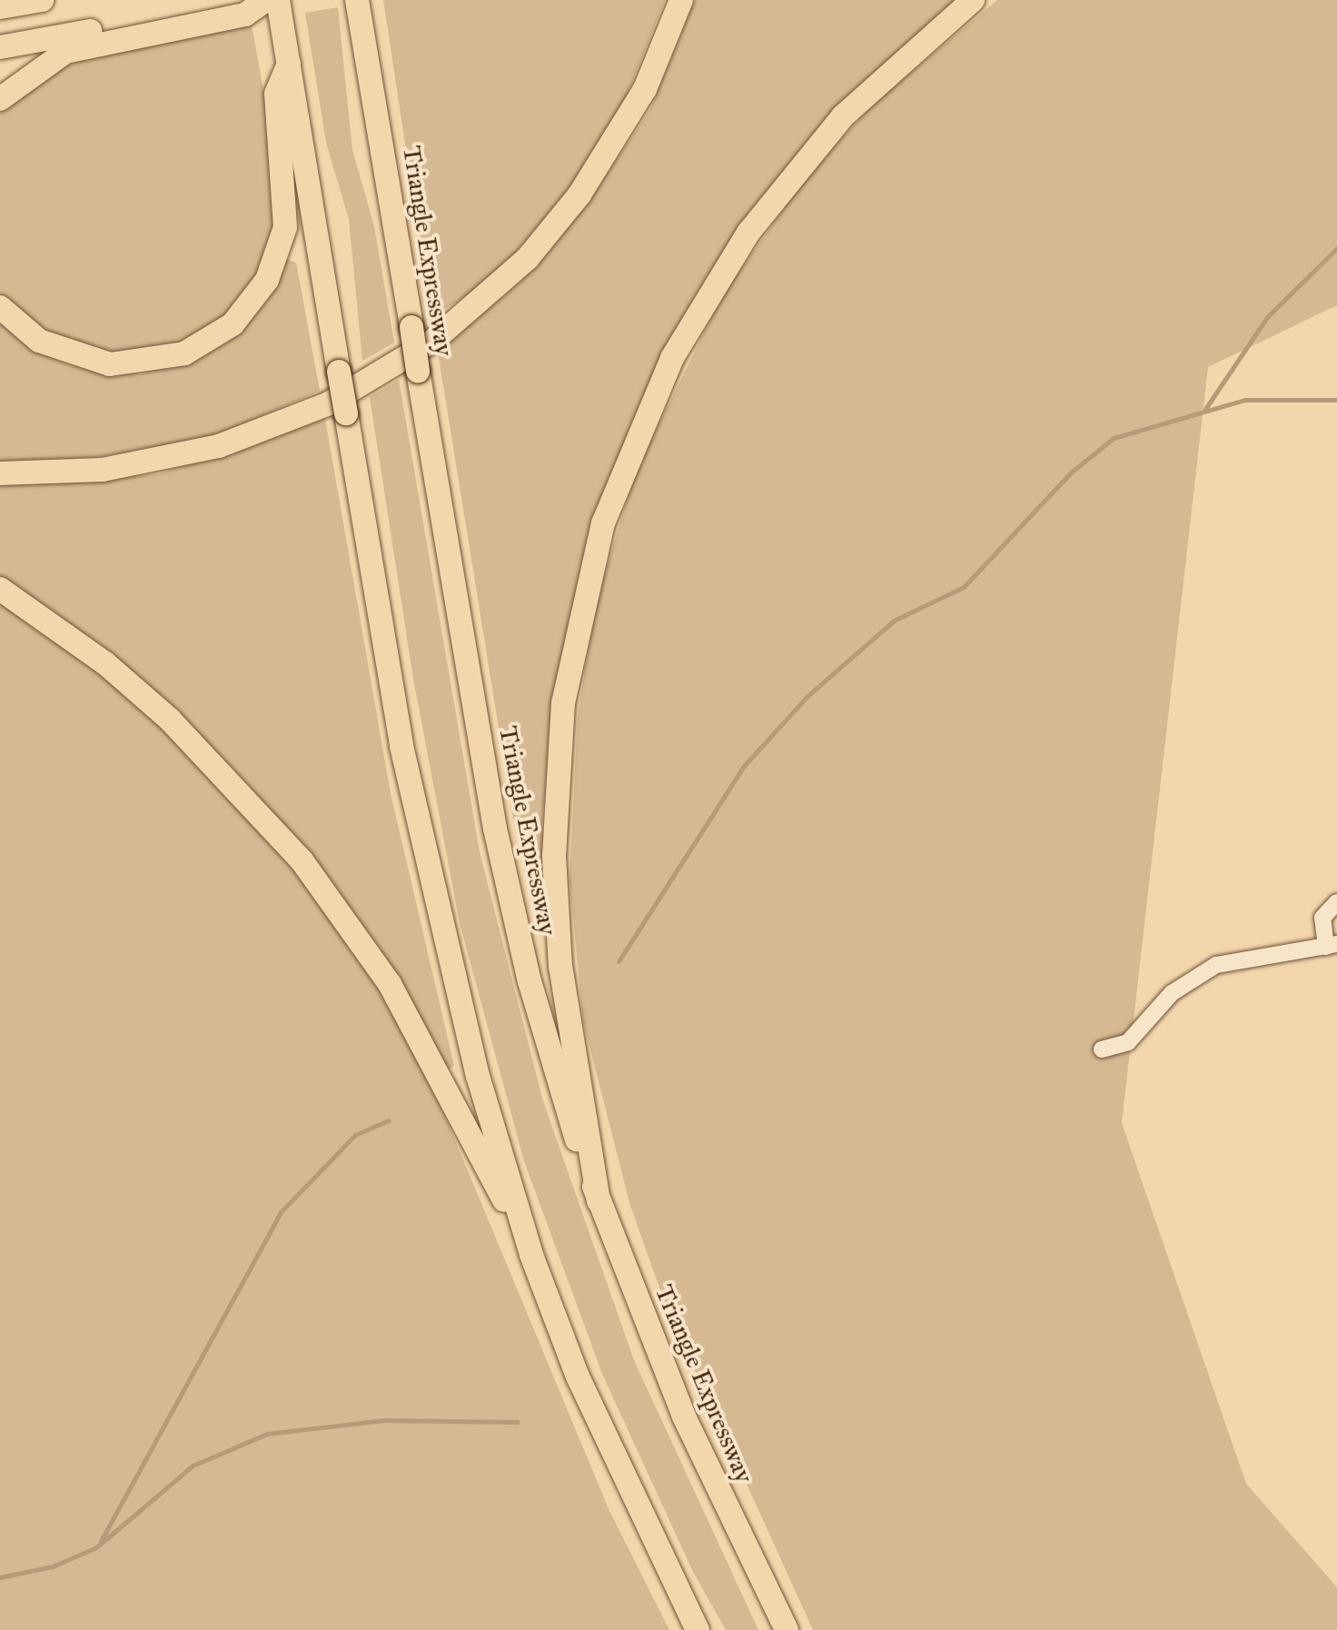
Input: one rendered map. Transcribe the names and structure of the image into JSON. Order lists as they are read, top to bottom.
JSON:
{
  "streets": {
    "highway": ["Triangle Expressway"]
  }
}
